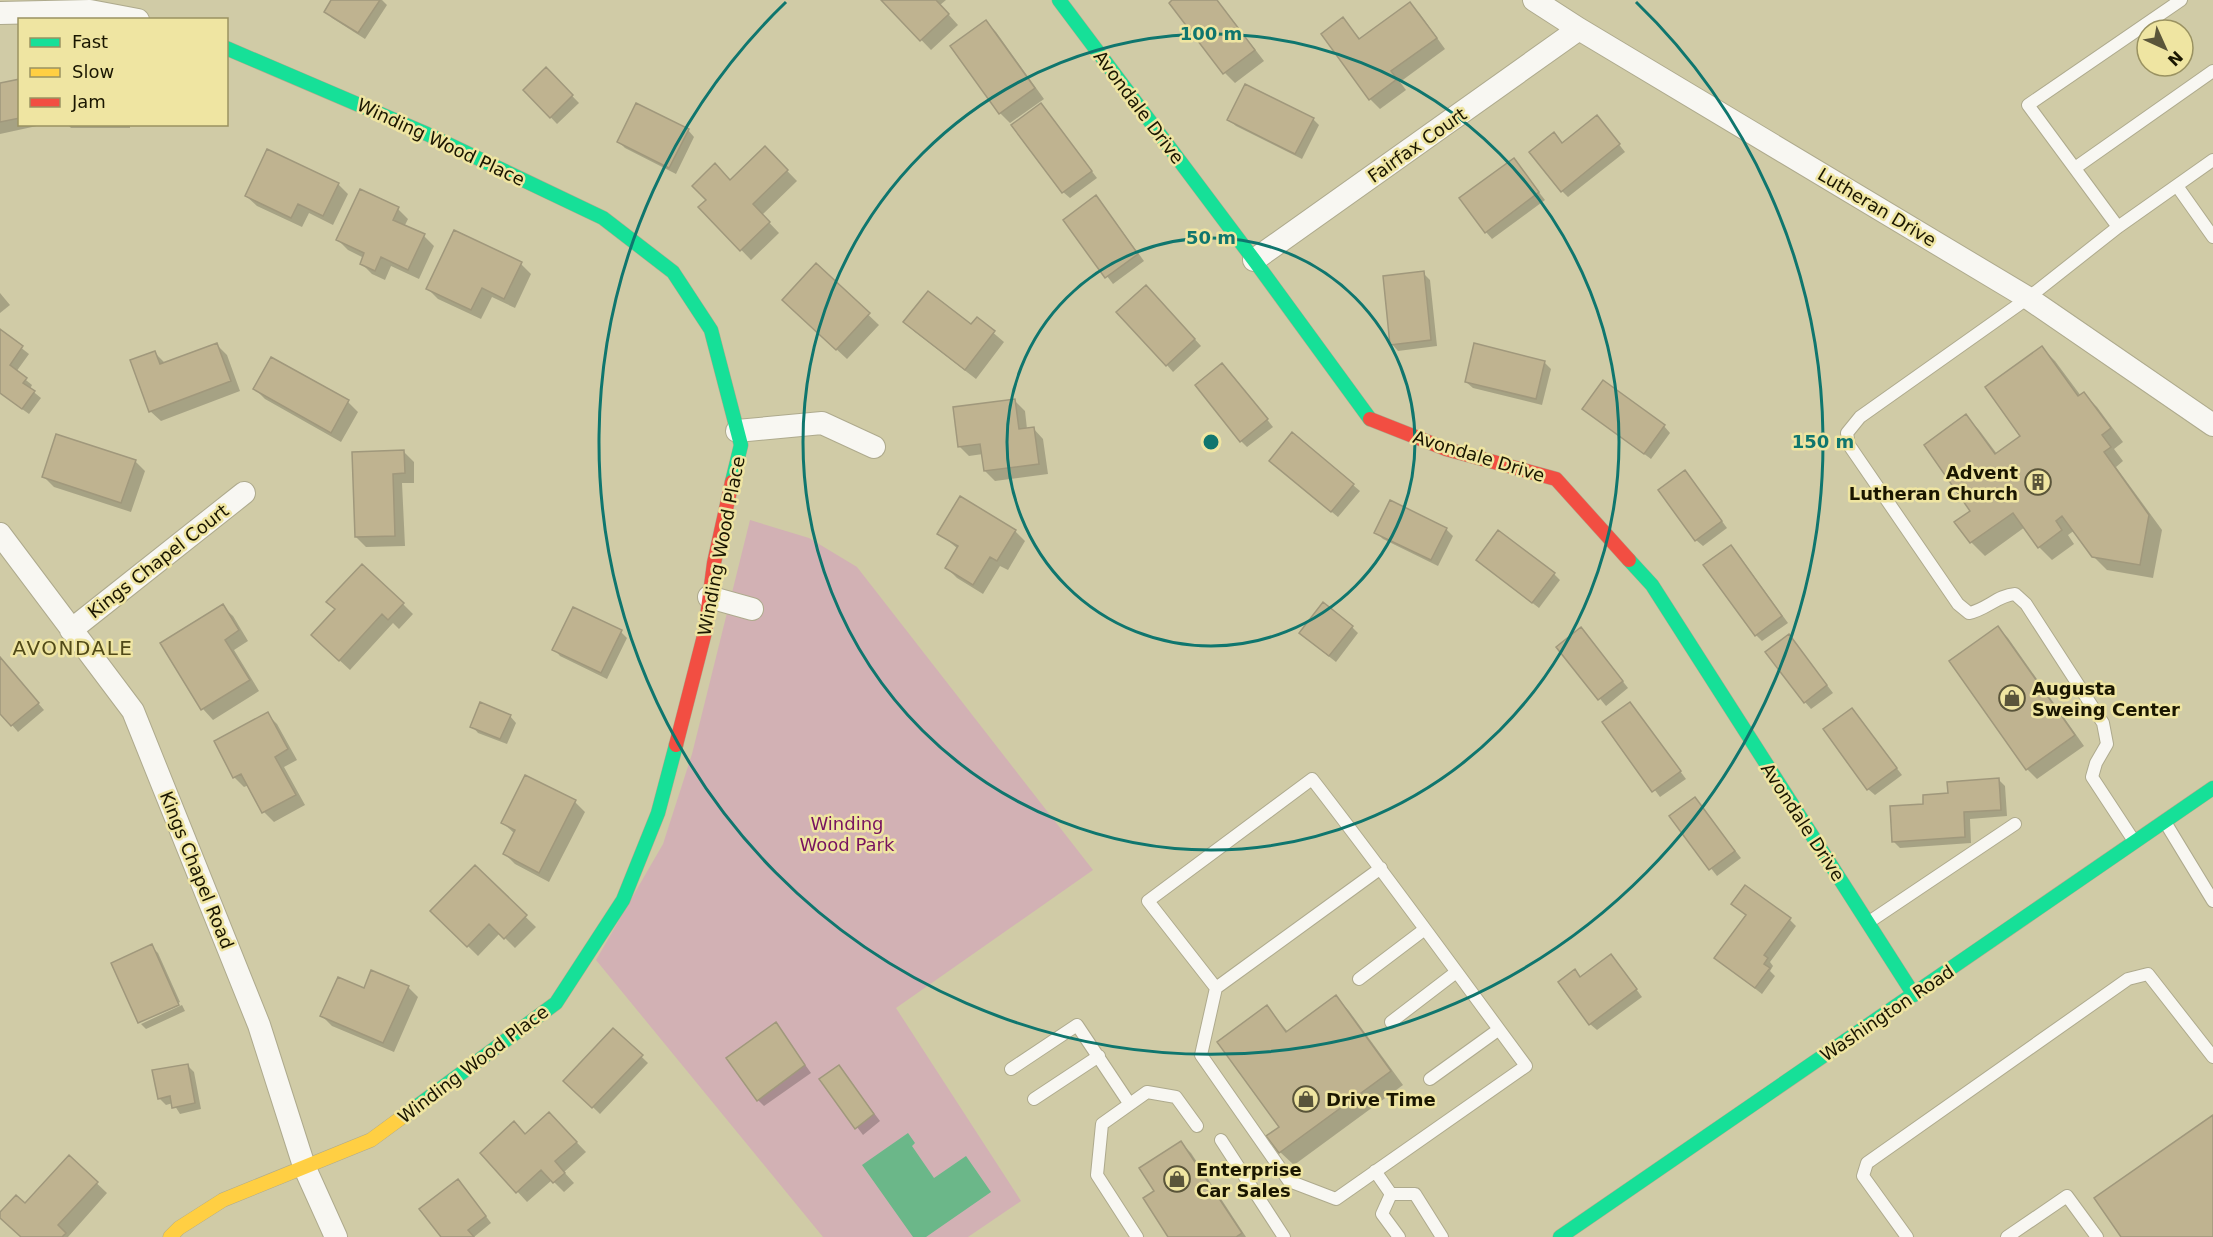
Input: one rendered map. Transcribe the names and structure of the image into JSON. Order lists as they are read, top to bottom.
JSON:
{
  "streets": {
    "street": [
      "Avondale Drive",
      "Winding Wood Place",
      "Fairfax Court",
      "Lutheran Drive",
      "Kings Chapel Court",
      "Kings Chapel Road",
      "Washington Road"
    ]
  },
  "crossings": [
    ["Avondale Drive", "Fairfax Court"],
    ["Avondale Drive", "Washington Road"],
    ["Winding Wood Place", "Kings Chapel Road"],
    ["Fairfax Court", "Lutheran Drive"],
    ["Kings Chapel Court", "Kings Chapel Road"]
  ],
  "districts": ["AVONDALE"],
  "parks": ["Winding Wood Park"],
  "places": {
    "building": ["Advent Lutheran Church"],
    "shop": ["Augusta Sweing Center", "Drive Time", "Enterprise Car Sales"]
  },
  "legend": ["Fast", "Slow", "Jam"],
  "north": "bottom right",
  "rings": ["100 m", "50 m", "150 m"]
}
